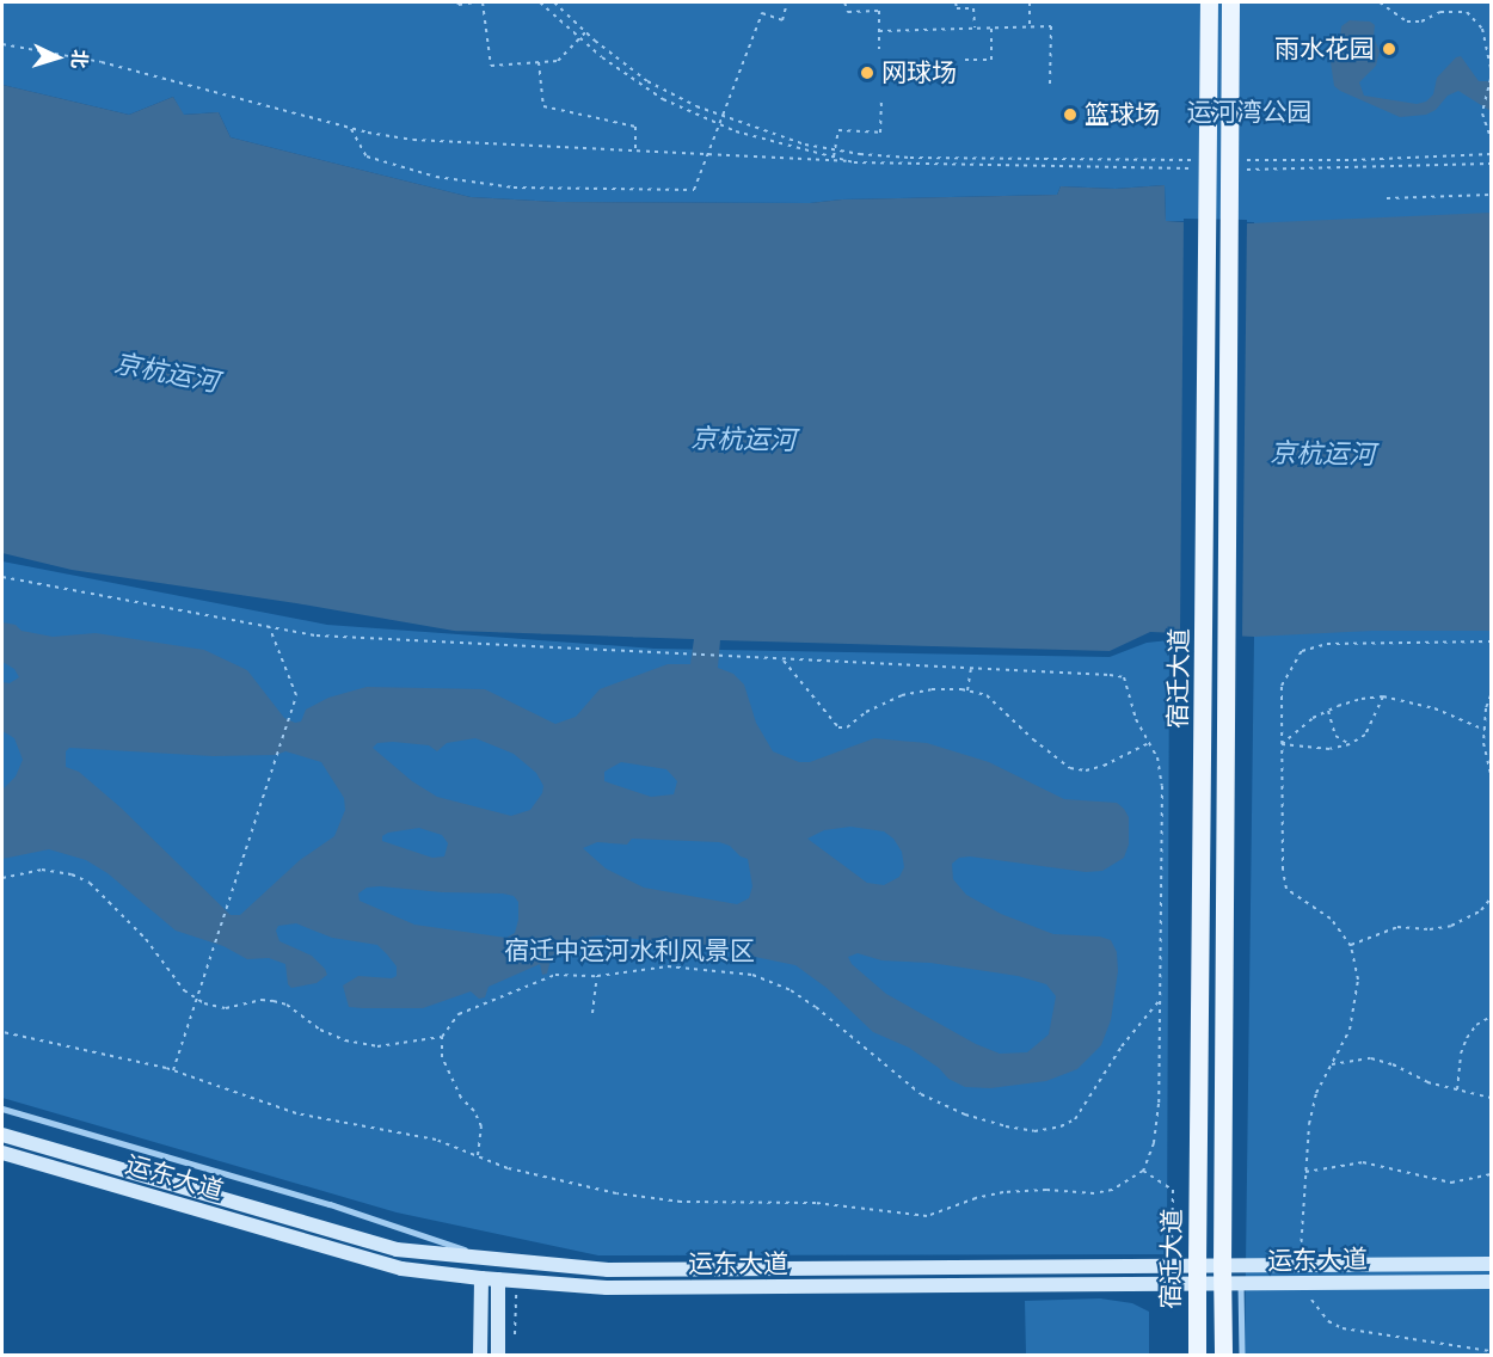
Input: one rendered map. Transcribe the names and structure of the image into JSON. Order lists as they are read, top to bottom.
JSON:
{
  "streets": {
    "main road": ["宿迁大道", "运东大道"]
  },
  "crossings": [
    ["宿迁大道", "运东大道"]
  ],
  "water": ["京杭运河"],
  "parks": ["运河湾公园", "宿迁中运河水利风景区"],
  "places": ["雨水花园", "网球场", "篮球场"],
  "north": "right"
}
